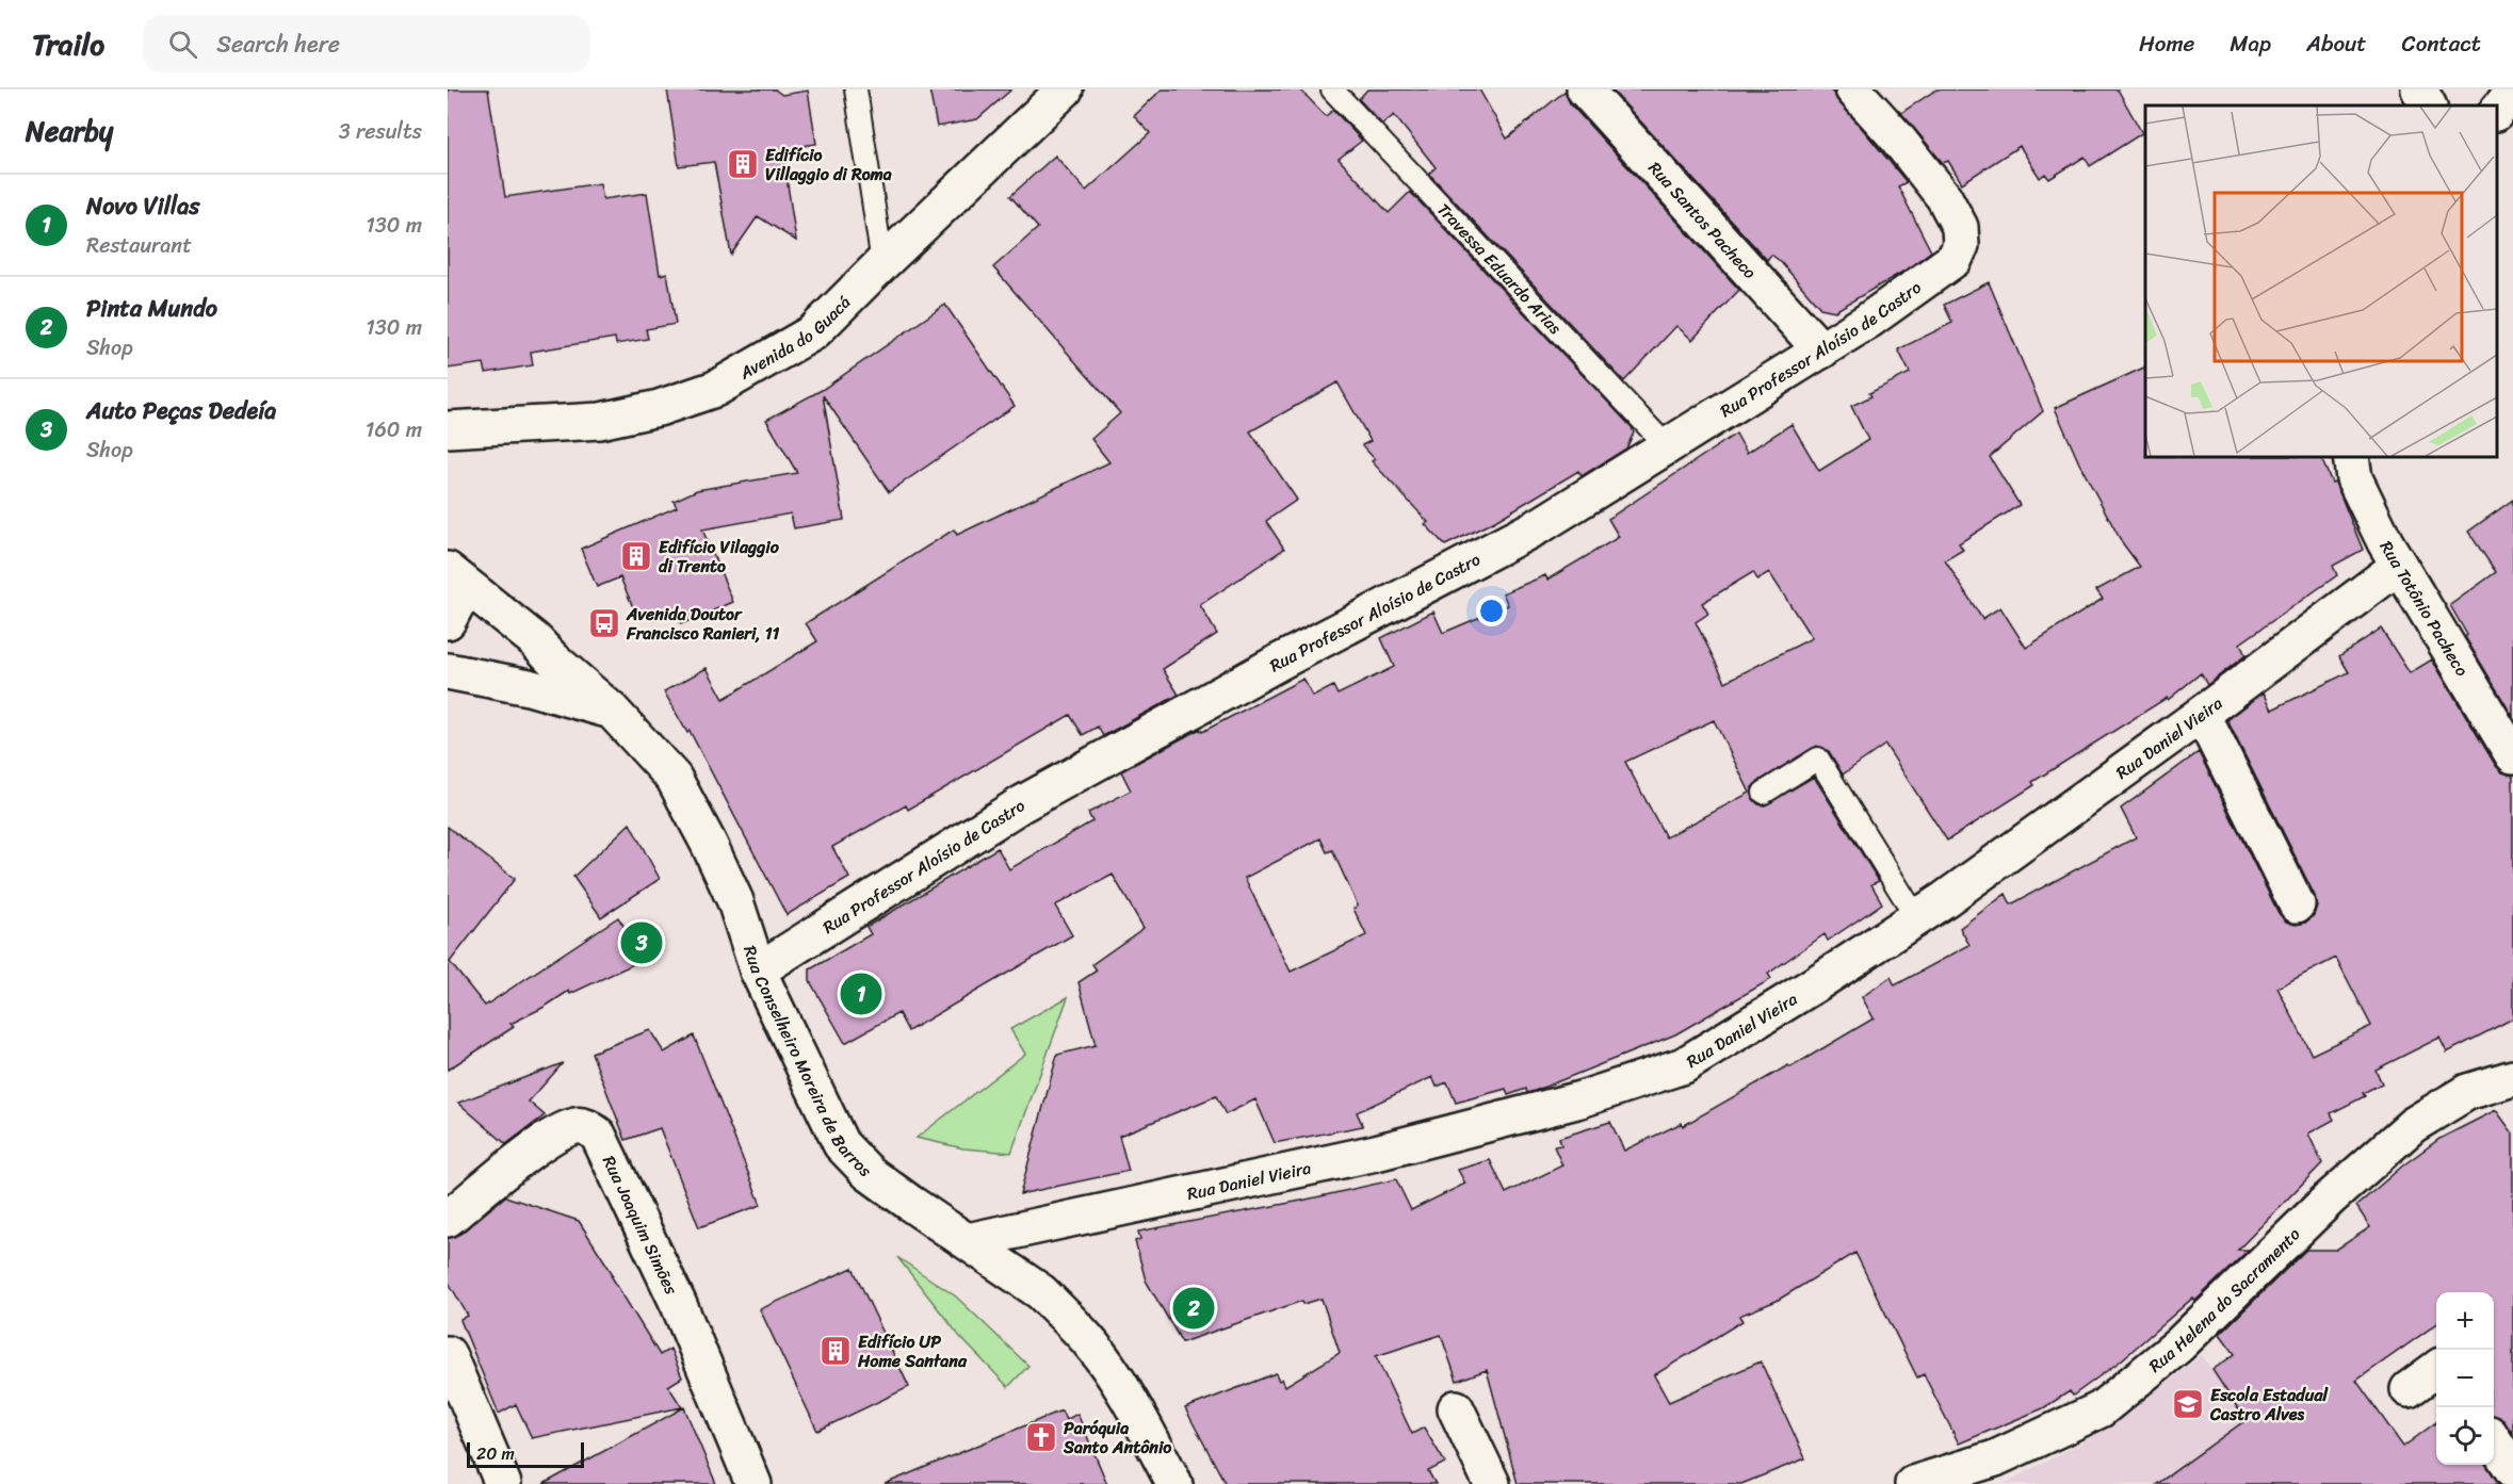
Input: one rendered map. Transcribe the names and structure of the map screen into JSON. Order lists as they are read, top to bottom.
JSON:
{
  "streets": {
    "street": [
      "Rua Santos Pacheco",
      "Avenida do Guacá",
      "Rua Professor Aloísio de Castro",
      "Rua Totônio Pacheco",
      "Rua Daniel Vieira",
      "Rua Conselheiro Moreira de Barros",
      "Rua Joaquim Simões",
      "Rua Helena do Sacramento"
    ],
    "lane": ["Travessa Eduardo Arias"]
  },
  "crossings": [
    ["Rua Santos Pacheco", "Rua Professor Aloísio de Castro"],
    ["Travessa Eduardo Arias", "Rua Professor Aloísio de Castro"],
    ["Rua Professor Aloísio de Castro", "Rua Conselheiro Moreira de Barros"],
    ["Rua Totônio Pacheco", "Rua Daniel Vieira"],
    ["Rua Daniel Vieira", "Rua Conselheiro Moreira de Barros"]
  ],
  "places": {
    "building": ["Edifício Villaggio di Roma", "Edifício Vilaggio di Trento", "Edifício UP Home Santana"],
    "bus stop": ["Avenida Doutor Francisco Ranieri, 11"],
    "school or university": ["Escola Estadual Castro Alves"],
    "church": ["Paróquia Santo Antônio"]
  },
  "scale_bar": "20 m",
  "page": {
    "header": "Trailo",
    "search": "Search here",
    "nav": [
      "Home",
      "Map",
      "About",
      "Contact"
    ],
    "heading": ["Nearby", "3 results"],
    "list": [
      {
        "mark": "1",
        "name": "Novo Villas",
        "note": "Restaurant",
        "value": "130 m"
      },
      {
        "mark": "2",
        "name": "Pinta Mundo",
        "note": "Shop",
        "value": "130 m"
      },
      {
        "mark": "3",
        "name": "Auto Peças Dedeía",
        "note": "Shop",
        "value": "160 m"
      }
    ],
    "pins": ["3", "1", "2"],
    "map_buttons": ["+", "−"],
    "scale": "20 m"
  }
}
